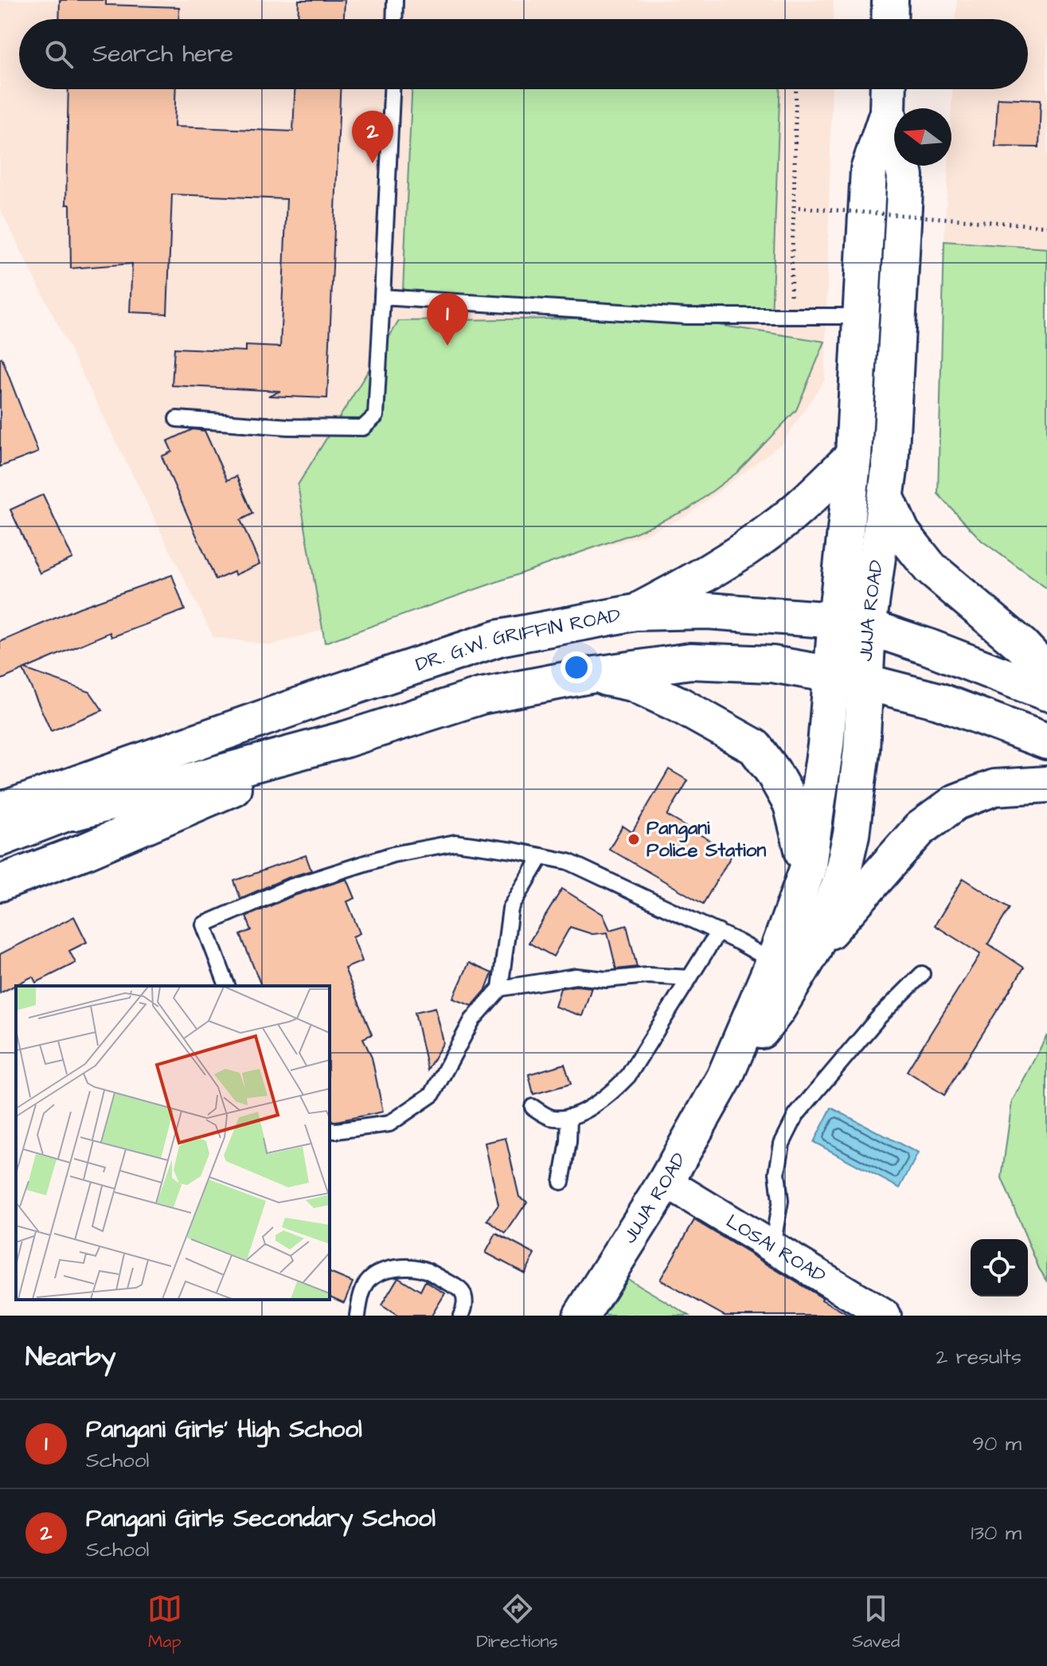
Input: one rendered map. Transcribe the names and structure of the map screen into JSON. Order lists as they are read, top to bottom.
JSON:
{
  "streets": {
    "main road": ["JUJA ROAD", "DR. G.W. GRIFFIN ROAD"],
    "street": ["LOSAI ROAD"]
  },
  "crossings": [
    ["JUJA ROAD", "DR. G.W. GRIFFIN ROAD"],
    ["JUJA ROAD", "LOSAI ROAD"]
  ],
  "places": ["Pangani Police Station"],
  "north": "left",
  "page": {
    "search": "Search here",
    "pins": ["2", "1"],
    "heading": ["Nearby", "2 results"],
    "list": [
      {
        "mark": "1",
        "name": "Pangani Girls' High School",
        "note": "School",
        "value": "90 m"
      },
      {
        "mark": "2",
        "name": "Pangani Girls Secondary School",
        "note": "School",
        "value": "130 m"
      }
    ],
    "nav": ["Map", "Directions", "Saved"]
  }
}
